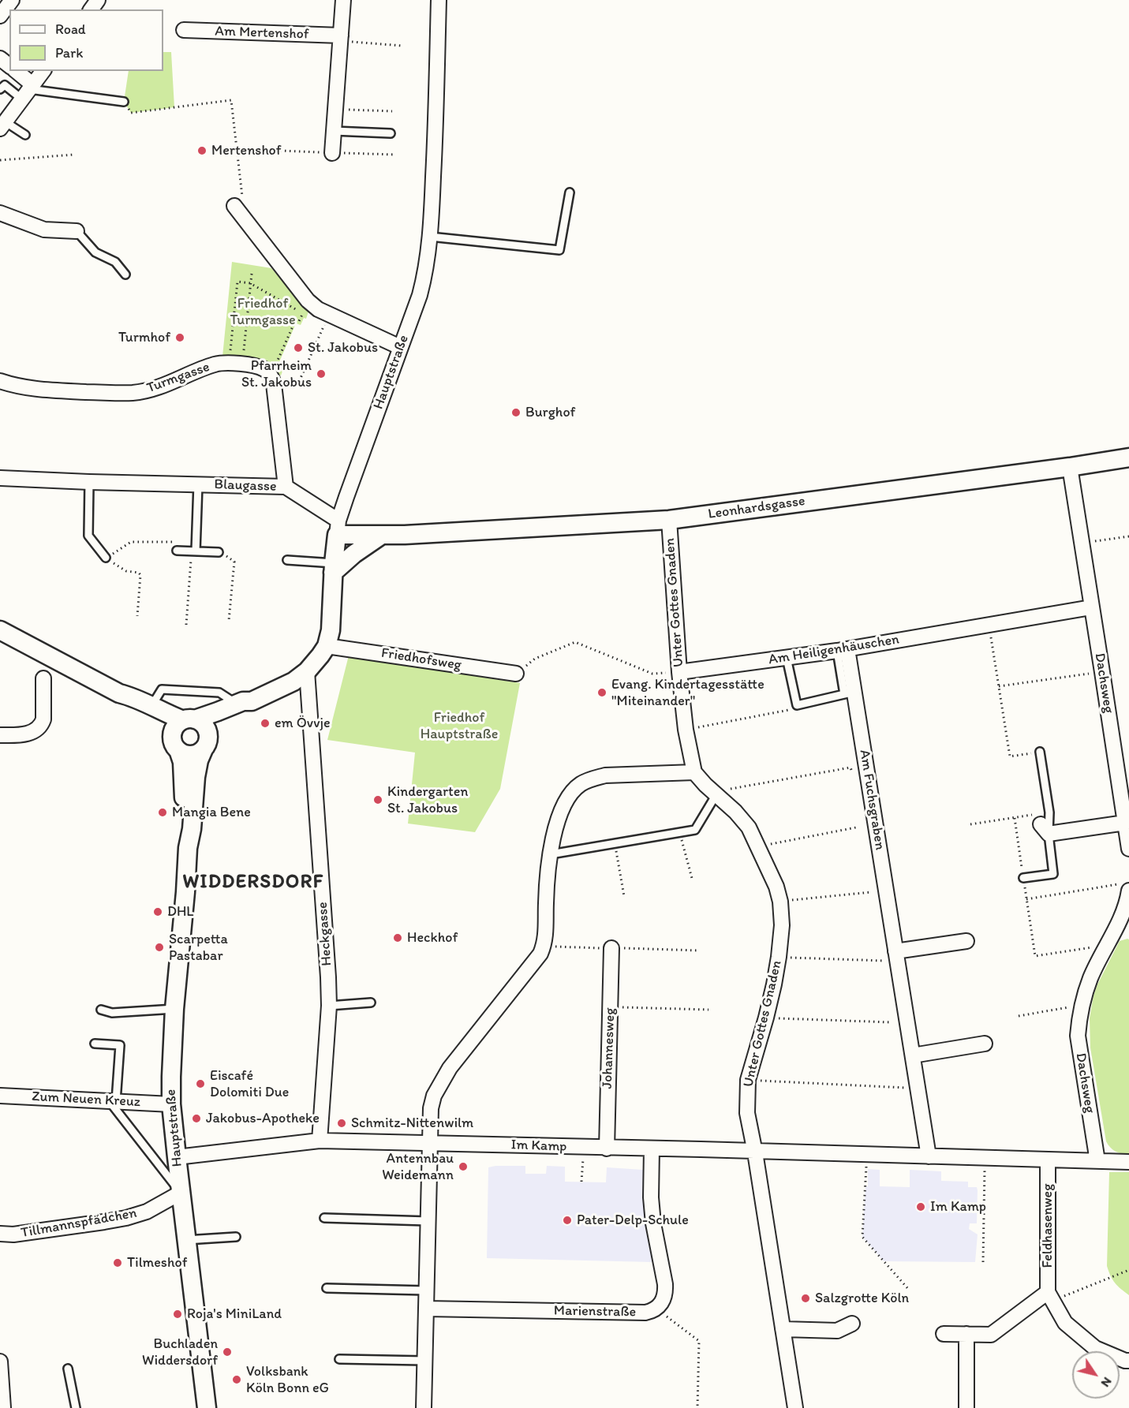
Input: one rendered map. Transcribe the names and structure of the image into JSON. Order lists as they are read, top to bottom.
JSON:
{
  "streets": {
    "street": [
      "Am Mertenshof",
      "Hauptstraße",
      "Turmgasse",
      "Blaugasse",
      "Leonhardsgasse",
      "Unter Gottes Gnaden",
      "Am Heiligenhäuschen",
      "Friedhofsweg",
      "Dachsweg",
      "Am Fuchsgraben",
      "Heckgasse",
      "Johannesweg",
      "Zum Neuen Kreuz",
      "Im Kamp",
      "Tillmannspfädchen",
      "Feldhasenweg",
      "Marienstraße"
    ]
  },
  "crossings": [
    ["Hauptstraße", "Blaugasse"],
    ["Hauptstraße", "Leonhardsgasse"],
    ["Hauptstraße", "Friedhofsweg"],
    ["Hauptstraße", "Heckgasse"],
    ["Hauptstraße", "Zum Neuen Kreuz"],
    ["Hauptstraße", "Im Kamp"],
    ["Hauptstraße", "Tillmannspfädchen"],
    ["Blaugasse", "Leonhardsgasse"],
    ["Leonhardsgasse", "Unter Gottes Gnaden"],
    ["Leonhardsgasse", "Dachsweg"],
    ["Unter Gottes Gnaden", "Am Heiligenhäuschen"],
    ["Unter Gottes Gnaden", "Im Kamp"],
    ["Am Heiligenhäuschen", "Dachsweg"],
    ["Am Heiligenhäuschen", "Am Fuchsgraben"],
    ["Dachsweg", "Im Kamp"],
    ["Am Fuchsgraben", "Im Kamp"],
    ["Heckgasse", "Im Kamp"],
    ["Johannesweg", "Im Kamp"],
    ["Im Kamp", "Feldhasenweg"],
    ["Im Kamp", "Marienstraße"]
  ],
  "districts": ["WIDDERSDORF"],
  "parks": ["Friedhof Turmgasse", "Friedhof Hauptstraße"],
  "places": [
    "Mertenshof",
    "Turmhof",
    "St. Jakobus",
    "Pfarrheim St. Jakobus",
    "Burghof",
    "Evang. Kindertagesstätte \"Miteinander\"",
    "em Övvje",
    "Kindergarten St. Jakobus",
    "Mangia Bene",
    "DHL",
    "Heckhof",
    "Scarpetta Pastabar",
    "Eiscafé Dolomiti Due",
    "Jakobus-Apotheke",
    "Schmitz-Nittenwilm",
    "Antennbau Weidemann",
    "Im Kamp",
    "Pater-Delp-Schule",
    "Tilmeshof",
    "Salzgrotte Köln",
    "Roja's MiniLand",
    "Buchladen Widdersdorf",
    "Volksbank Köln Bonn eG"
  ],
  "legend": ["Road", "Park"],
  "north": "bottom right"
}
